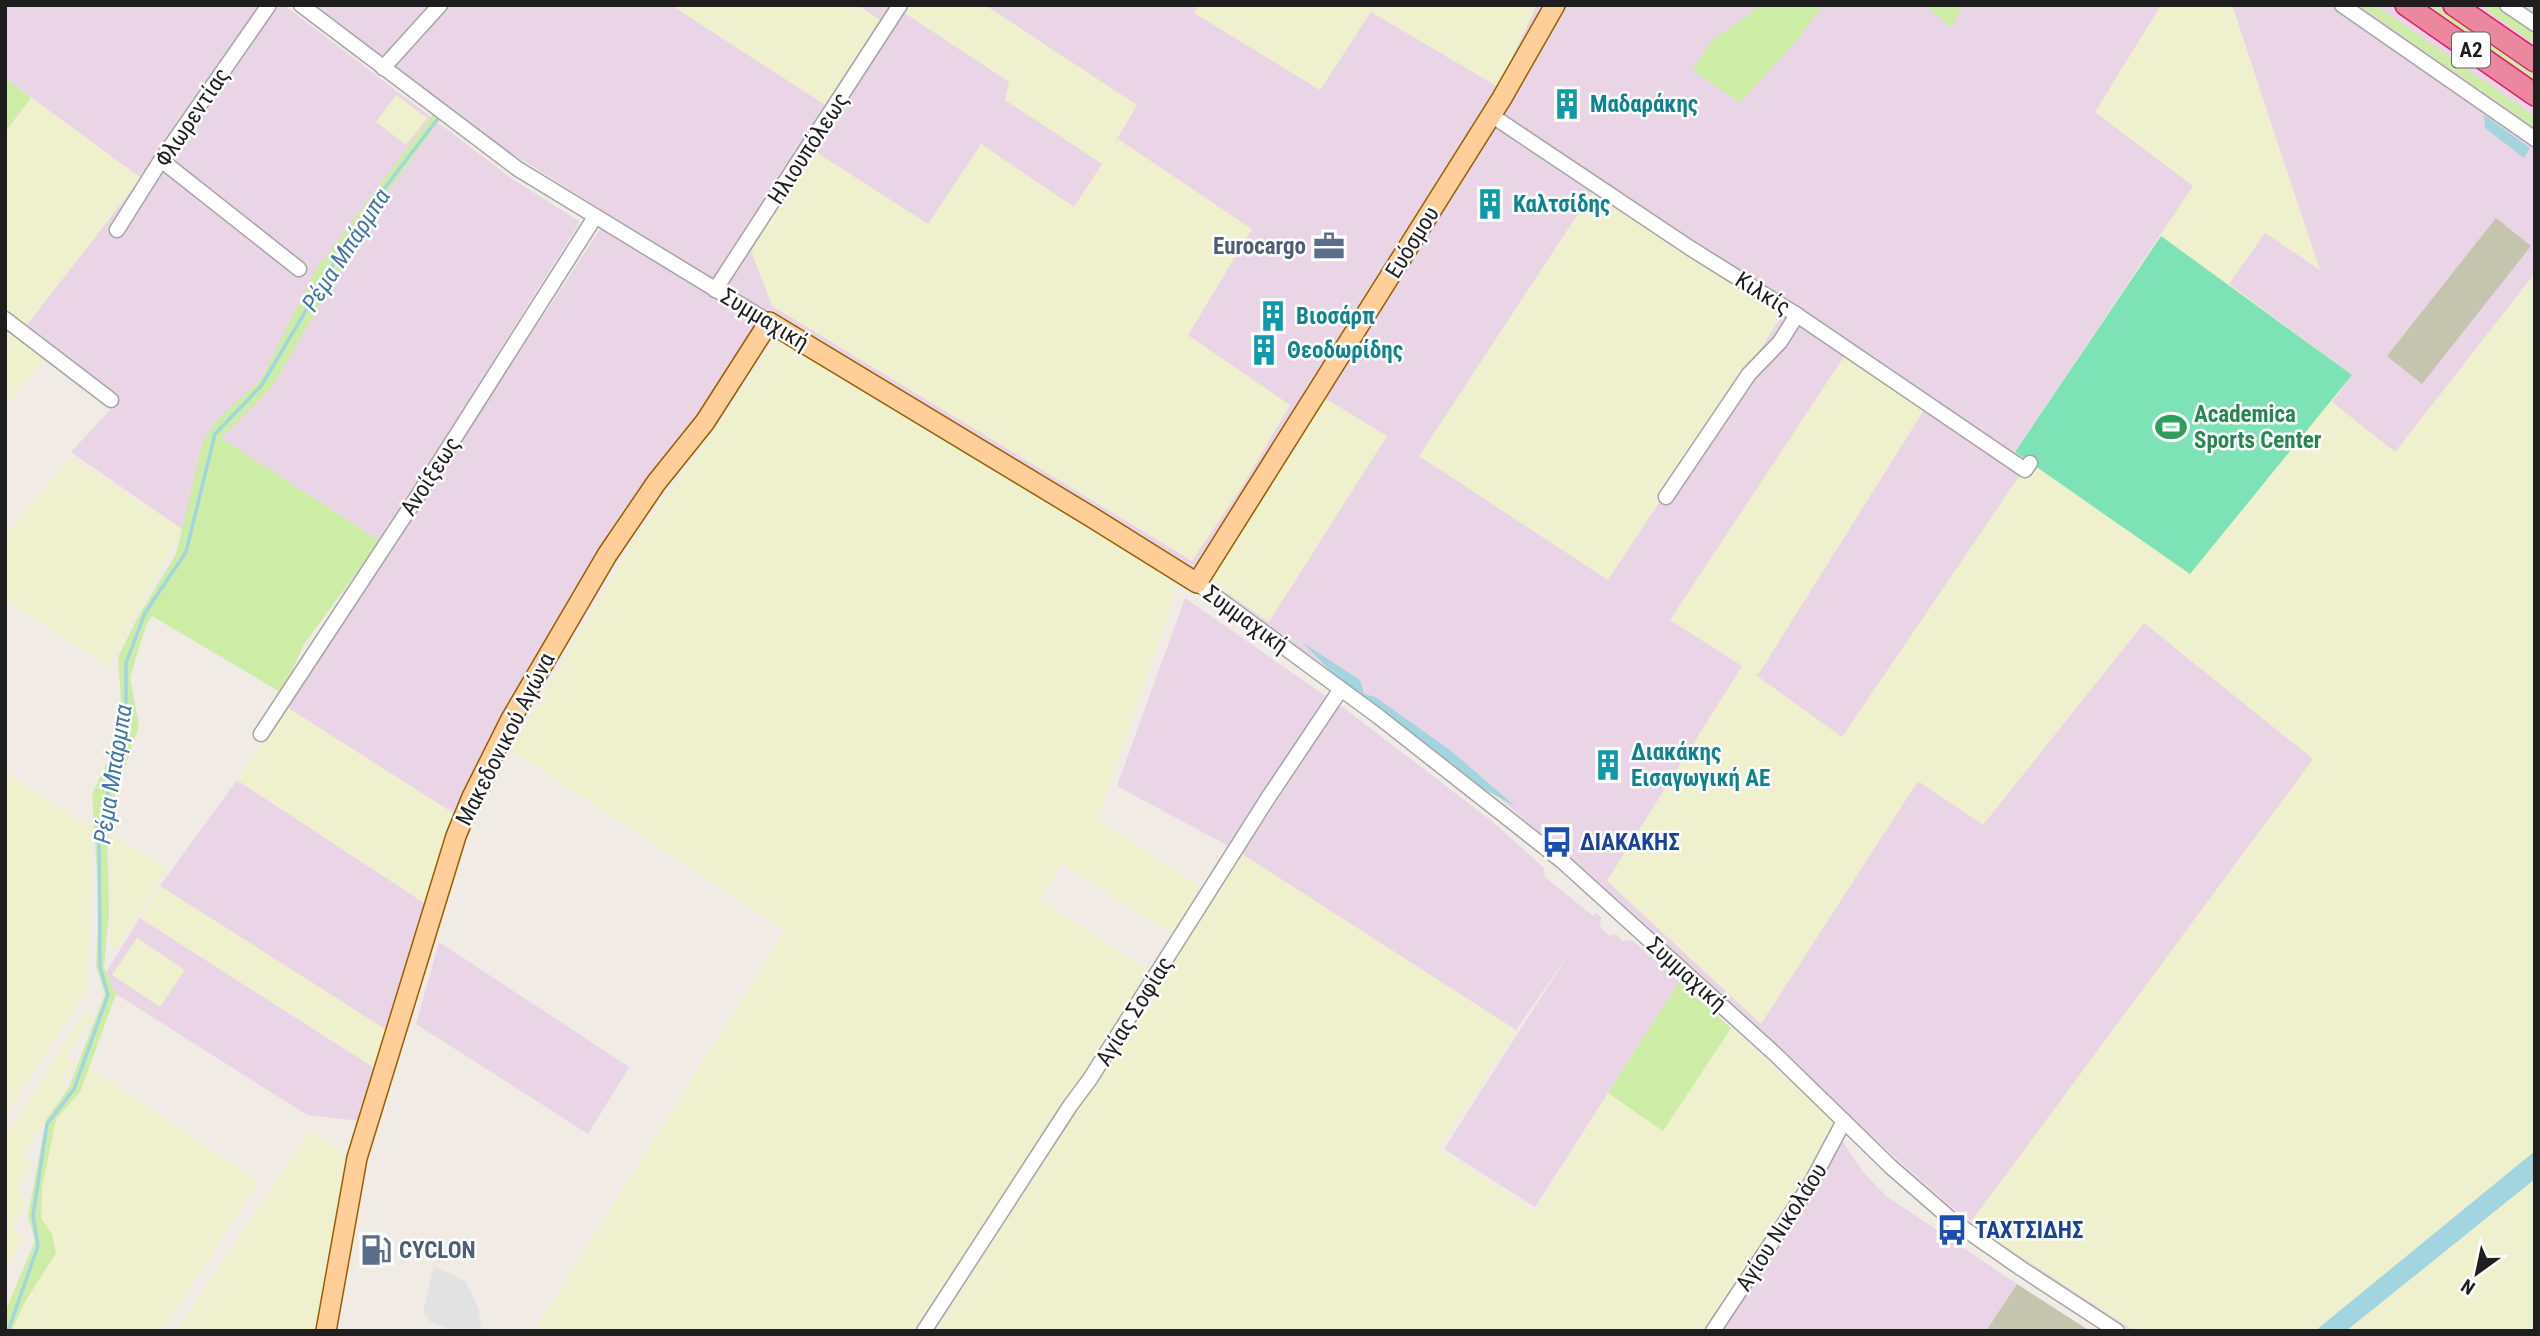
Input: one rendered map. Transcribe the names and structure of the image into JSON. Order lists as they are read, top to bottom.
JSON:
{
  "streets": {
    "highway": ["Α2"],
    "main road": ["Ευόσμου", "Συμμαχική", "Μακεδονικού Αγώνα"],
    "street": [
      "Φλωρεντίας",
      "Ηλιουπόλεως",
      "Κιλκίς",
      "Ανοίξεως",
      "Αγίας Σοφίας",
      "Αγίου Νικολάου"
    ]
  },
  "crossings": [
    ["Ηλιουπόλεως", "Συμμαχική"],
    ["Ευόσμου", "Κιλκίς"],
    ["Ευόσμου", "Συμμαχική"],
    ["Συμμαχική", "Ανοίξεως"],
    ["Συμμαχική", "Μακεδονικού Αγώνα"],
    ["Συμμαχική", "Αγίας Σοφίας"],
    ["Συμμαχική", "Αγίου Νικολάου"]
  ],
  "water": ["Ρέμα Μπάρμπα"],
  "places": {
    "building": [
      "Μαδαράκης",
      "Καλτσίδης",
      "Βιοσάρπ",
      "Θεοδωρίδης",
      "Διακάκης Εισαγωγική ΑΕ"
    ],
    "office": ["Eurocargo"],
    "sports": ["Academica Sports Center"],
    "bus stop": ["ΔΙΑΚΑΚΗΣ", "ΤΑΧΤΣΙΔΗΣ"],
    "fuel station": ["CYCLON"]
  },
  "north": "bottom left"
}
